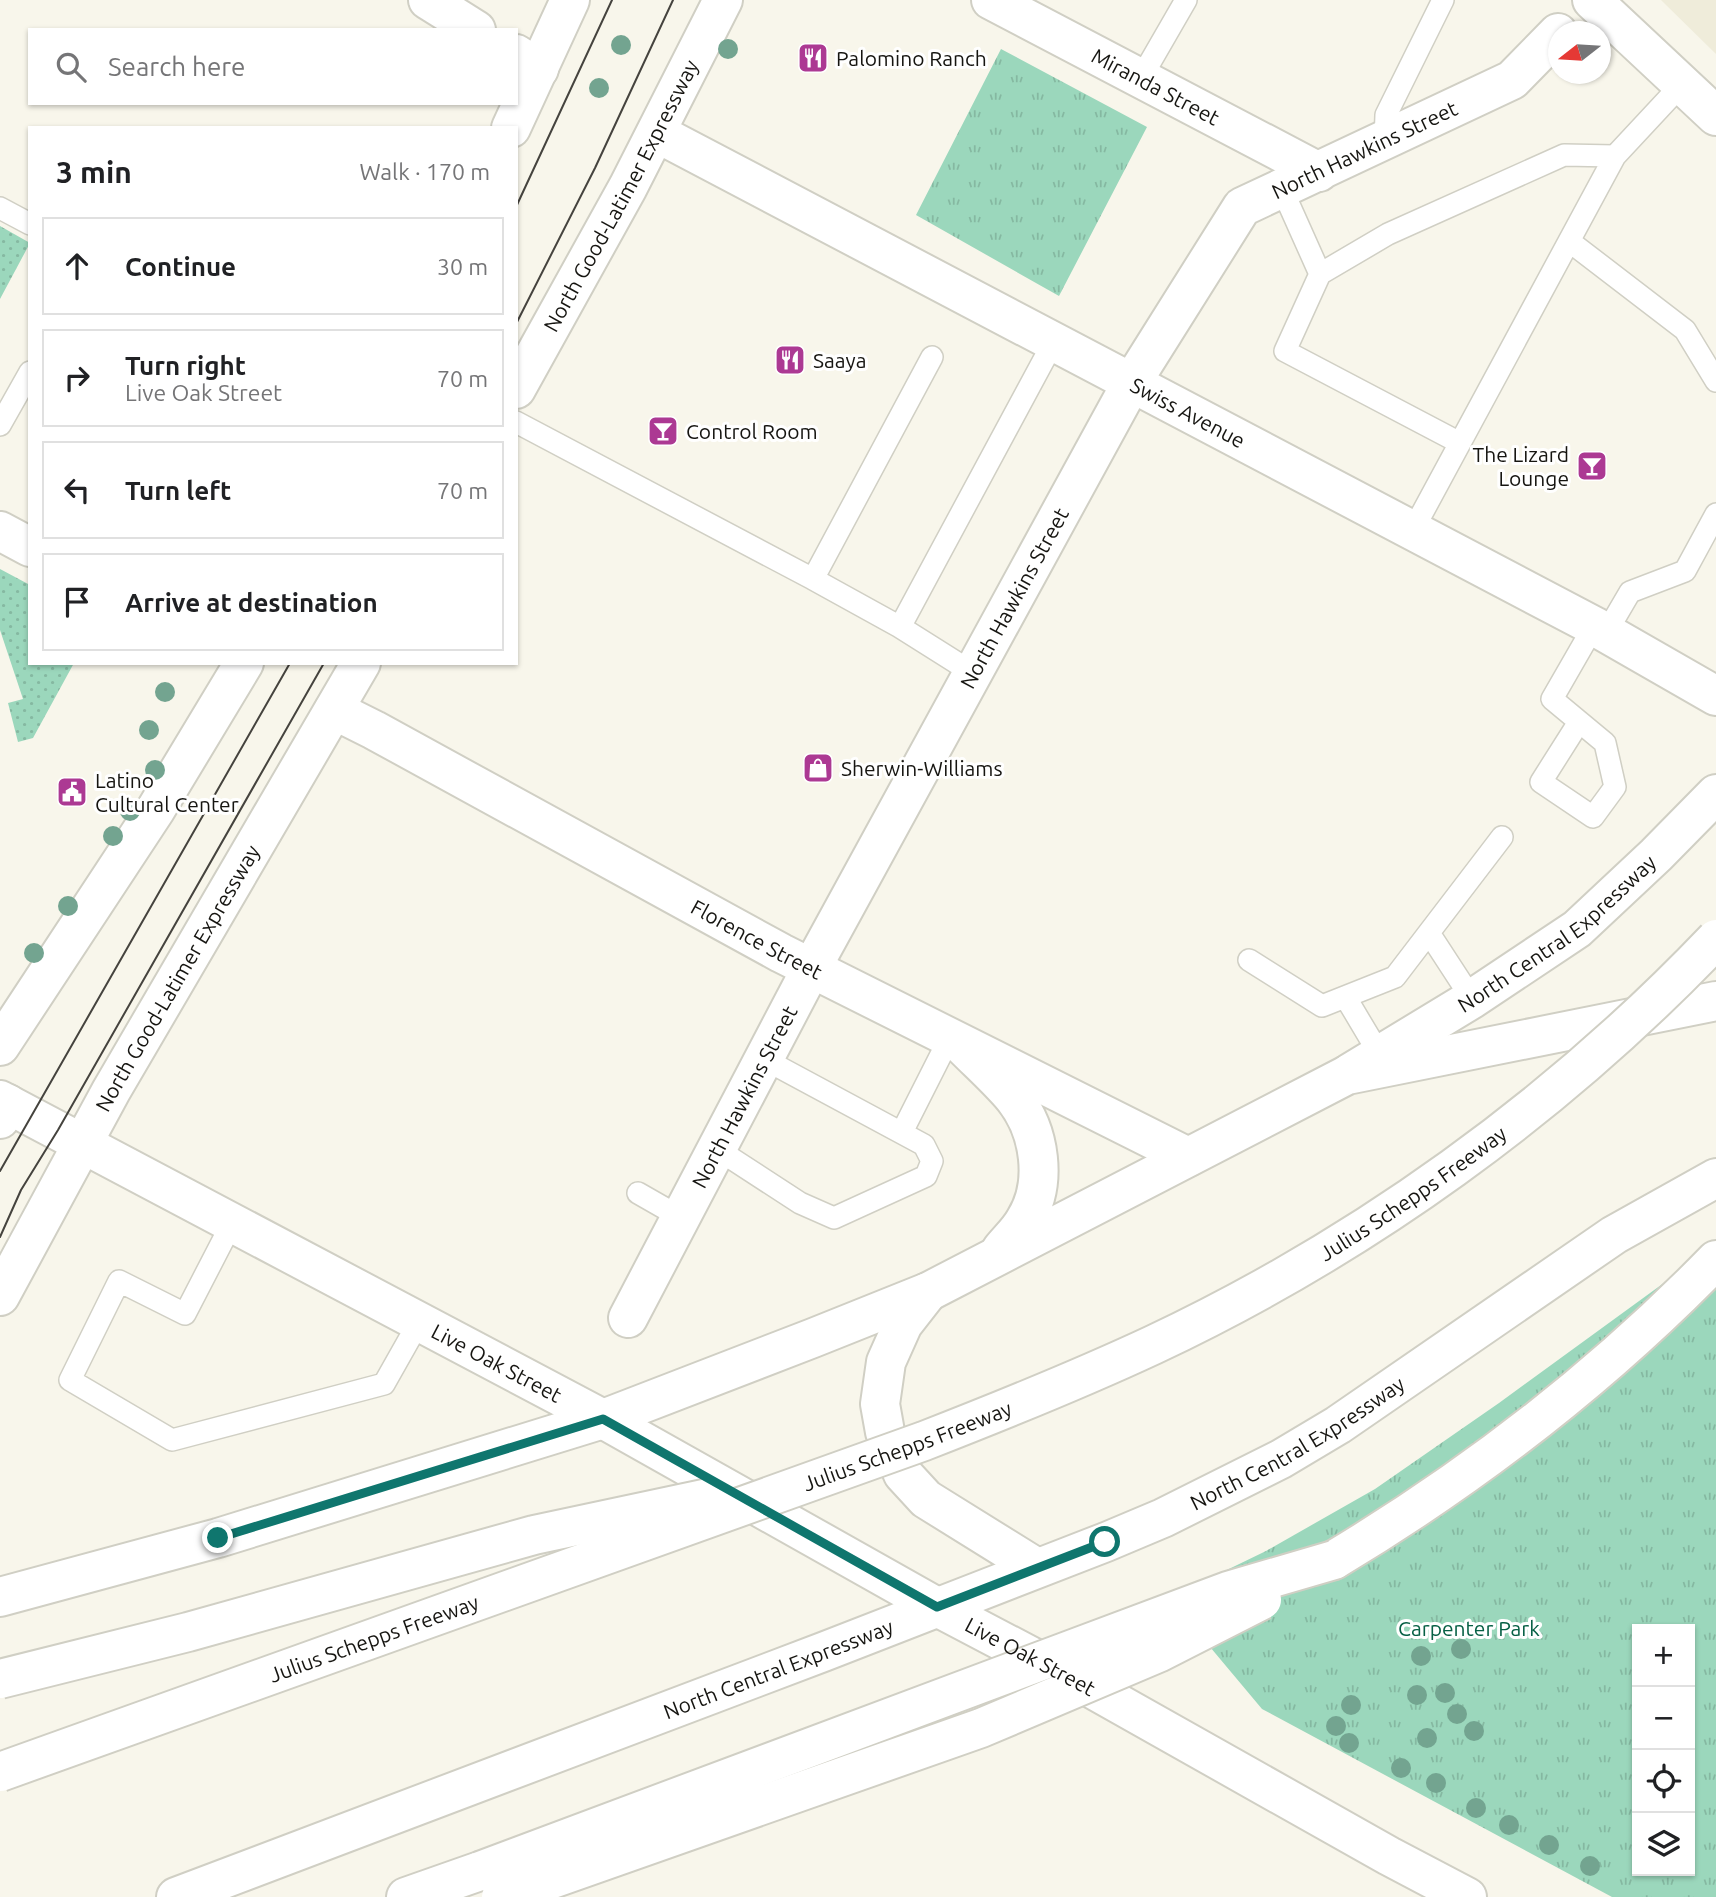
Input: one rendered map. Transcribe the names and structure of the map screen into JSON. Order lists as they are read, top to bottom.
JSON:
{
  "streets": {
    "main road": [
      "Miranda Street",
      "North Hawkins Street",
      "North Good-Latimer Expressway",
      "Swiss Avenue",
      "North Central Expressway",
      "Florence Street",
      "Julius Schepps Freeway",
      "Live Oak Street"
    ]
  },
  "crossings": [
    ["Miranda Street", "North Hawkins Street"],
    ["North Hawkins Street", "Swiss Avenue"],
    ["North Hawkins Street", "Florence Street"],
    ["North Good-Latimer Expressway", "Swiss Avenue"],
    ["North Good-Latimer Expressway", "Florence Street"],
    ["North Good-Latimer Expressway", "Live Oak Street"],
    ["North Central Expressway", "Florence Street"],
    ["North Central Expressway", "Live Oak Street"]
  ],
  "parks": ["Carpenter Park"],
  "places": {
    "restaurant": ["Palomino Ranch", "Saaya"],
    "bar": ["Control Room", "The Lizard Lounge"],
    "shop": ["Sherwin-Williams"],
    "public building": ["Latino Cultural Center"]
  },
  "north": "left",
  "page": {
    "search": "Search here",
    "heading": ["3 min", "Walk · 170 m"],
    "list": [
      ["Continue", "30 m"],
      ["Turn right", "Live Oak Street", "70 m"],
      ["Turn left", "70 m"],
      "Arrive at destination"
    ],
    "map_buttons": ["+", "−"]
  }
}
